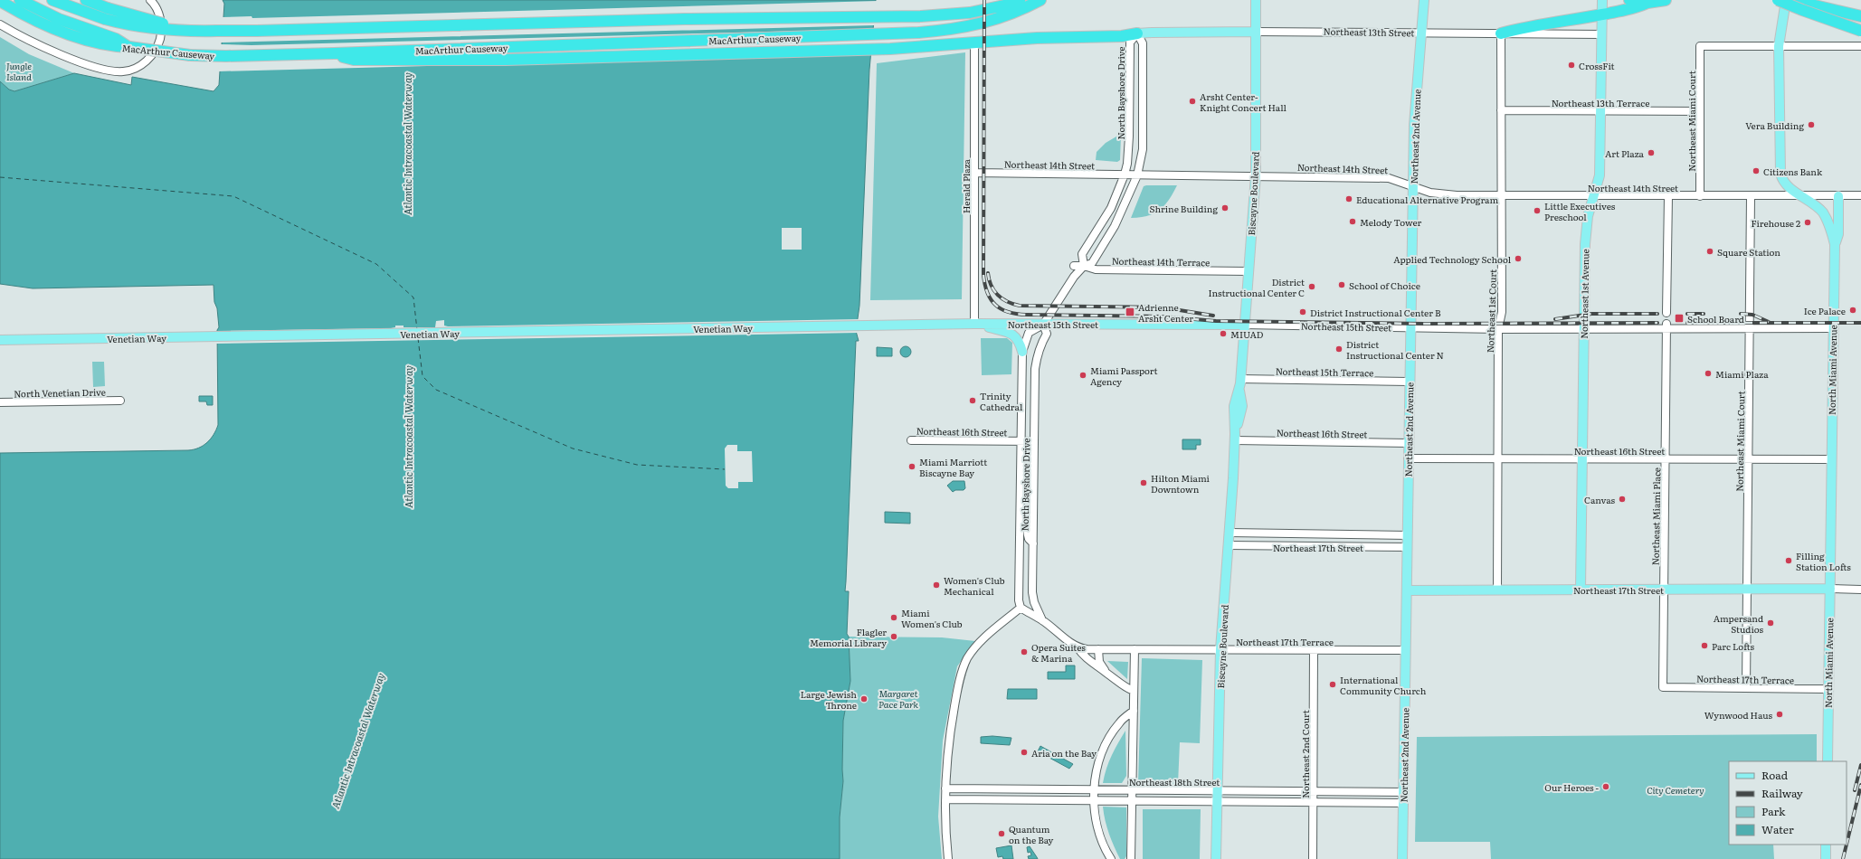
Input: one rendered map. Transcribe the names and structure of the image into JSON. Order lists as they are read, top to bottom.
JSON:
{
  "streets": {
    "highway": ["MacArthur Causeway"],
    "main road": [
      "Northeast 13th Street",
      "Northeast 2nd Avenue",
      "Biscayne Boulevard",
      "Northeast 1st Avenue",
      "Northeast 15th Street",
      "Venetian Way",
      "North Miami Avenue",
      "Northeast 17th Street"
    ],
    "street": [
      "North Bayshore Drive",
      "Northeast 13th Terrace",
      "Northeast Miami Court",
      "Northeast 14th Street",
      "Herald Plaza",
      "Northeast 14th Terrace",
      "Northeast 1st Court",
      "Northeast 15th Terrace",
      "North Venetian Drive",
      "Northeast 16th Street",
      "Northeast Miami Place",
      "Northeast 17th Terrace",
      "Northeast 2nd Court",
      "Northeast 18th Street"
    ]
  },
  "crossings": [
    ["Northeast 13th Street", "North Bayshore Drive"],
    ["Northeast 13th Street", "Northeast 2nd Avenue"],
    ["Northeast 13th Street", "Biscayne Boulevard"],
    ["Northeast 13th Street", "Northeast 1st Avenue"],
    ["Northeast 13th Street", "Northeast 1st Court"],
    ["North Bayshore Drive", "Northeast 14th Street"],
    ["North Bayshore Drive", "Northeast 14th Terrace"],
    ["North Bayshore Drive", "Northeast 15th Street"],
    ["North Bayshore Drive", "Northeast 16th Street"],
    ["Northeast 13th Terrace", "Northeast Miami Court"],
    ["Northeast 13th Terrace", "Northeast 1st Avenue"],
    ["Northeast 13th Terrace", "Northeast 1st Court"],
    ["Northeast Miami Court", "Northeast 14th Street"],
    ["Northeast Miami Court", "Northeast 15th Street"],
    ["Northeast Miami Court", "North Miami Avenue"],
    ["Northeast Miami Court", "Northeast 16th Street"],
    ["Northeast Miami Court", "Northeast 17th Street"],
    ["Northeast Miami Court", "Northeast 17th Terrace"],
    ["Northeast 2nd Avenue", "Northeast 14th Street"],
    ["Northeast 2nd Avenue", "Northeast 15th Street"],
    ["Northeast 2nd Avenue", "Northeast 15th Terrace"],
    ["Northeast 2nd Avenue", "Northeast 16th Street"],
    ["Northeast 2nd Avenue", "Northeast 17th Street"],
    ["Northeast 2nd Avenue", "Northeast 17th Terrace"],
    ["Northeast 2nd Avenue", "Northeast 18th Street"],
    ["Northeast 14th Street", "Herald Plaza"],
    ["Northeast 14th Street", "Biscayne Boulevard"],
    ["Northeast 14th Street", "Northeast 1st Avenue"],
    ["Northeast 14th Street", "Northeast 1st Court"],
    ["Northeast 14th Street", "North Miami Avenue"],
    ["Herald Plaza", "Northeast 15th Street"],
    ["Biscayne Boulevard", "Northeast 14th Terrace"],
    ["Biscayne Boulevard", "Northeast 15th Street"],
    ["Biscayne Boulevard", "Northeast 15th Terrace"],
    ["Biscayne Boulevard", "Northeast 16th Street"],
    ["Biscayne Boulevard", "Northeast 17th Street"],
    ["Biscayne Boulevard", "Northeast 17th Terrace"],
    ["Biscayne Boulevard", "Northeast 18th Street"],
    ["Northeast 1st Avenue", "Northeast 15th Street"],
    ["Northeast 1st Avenue", "Northeast 16th Street"],
    ["Northeast 1st Avenue", "Northeast 17th Street"],
    ["Northeast 1st Court", "Northeast 15th Street"],
    ["Northeast 1st Court", "Northeast 16th Street"],
    ["Northeast 1st Court", "Northeast 17th Street"],
    ["Northeast 15th Street", "Venetian Way"],
    ["Northeast 15th Street", "North Miami Avenue"],
    ["Northeast 15th Street", "Northeast Miami Place"],
    ["North Miami Avenue", "Northeast 16th Street"],
    ["North Miami Avenue", "Northeast 17th Street"],
    ["North Miami Avenue", "Northeast 17th Terrace"],
    ["Northeast 16th Street", "Northeast Miami Place"],
    ["Northeast Miami Place", "Northeast 17th Street"],
    ["Northeast Miami Place", "Northeast 17th Terrace"],
    ["Northeast 17th Terrace", "Northeast 2nd Court"],
    ["Northeast 2nd Court", "Northeast 18th Street"]
  ],
  "water": ["Atlantic Intracoastal Waterway"],
  "parks": ["Jungle Island", "Margaret Pace Park", "City Cemetery"],
  "places": {
    "other": [
      "CrossFit",
      "Arsht Center- Knight Concert Hall",
      "Vera Building",
      "Art Plaza",
      "Citizens Bank",
      "Educational Alternative Program",
      "Shrine Building",
      "Little Executives Preschool",
      "Melody Tower",
      "Firehouse 2",
      "Square Station",
      "Applied Technology School",
      "School of Choice",
      "District Instructional Center C",
      "Ice Palace",
      "District Instructional Center B",
      "MIUAD",
      "District Instructional Center N",
      "Miami Plaza",
      "Miami Passport Agency",
      "Trinity Cathedral",
      "Miami Marriott Biscayne Bay",
      "Hilton Miami Downtown",
      "Canvas",
      "Filling Station Lofts",
      "Women's Club Mechanical",
      "Miami Women's Club",
      "Ampersand Studios",
      "Flagler Memorial Library",
      "Parc Lofts",
      "Opera Suites & Marina",
      "International Community Church",
      "Large Jewish Throne",
      "Wynwood Haus",
      "Aria on the Bay",
      "Our Heroes -",
      "Quantum on the Bay"
    ],
    "transit": ["Adrienne Arsht Center", "School Board"]
  },
  "legend": [
    "Road",
    "Railway",
    "Park",
    "Water"
  ]
}
